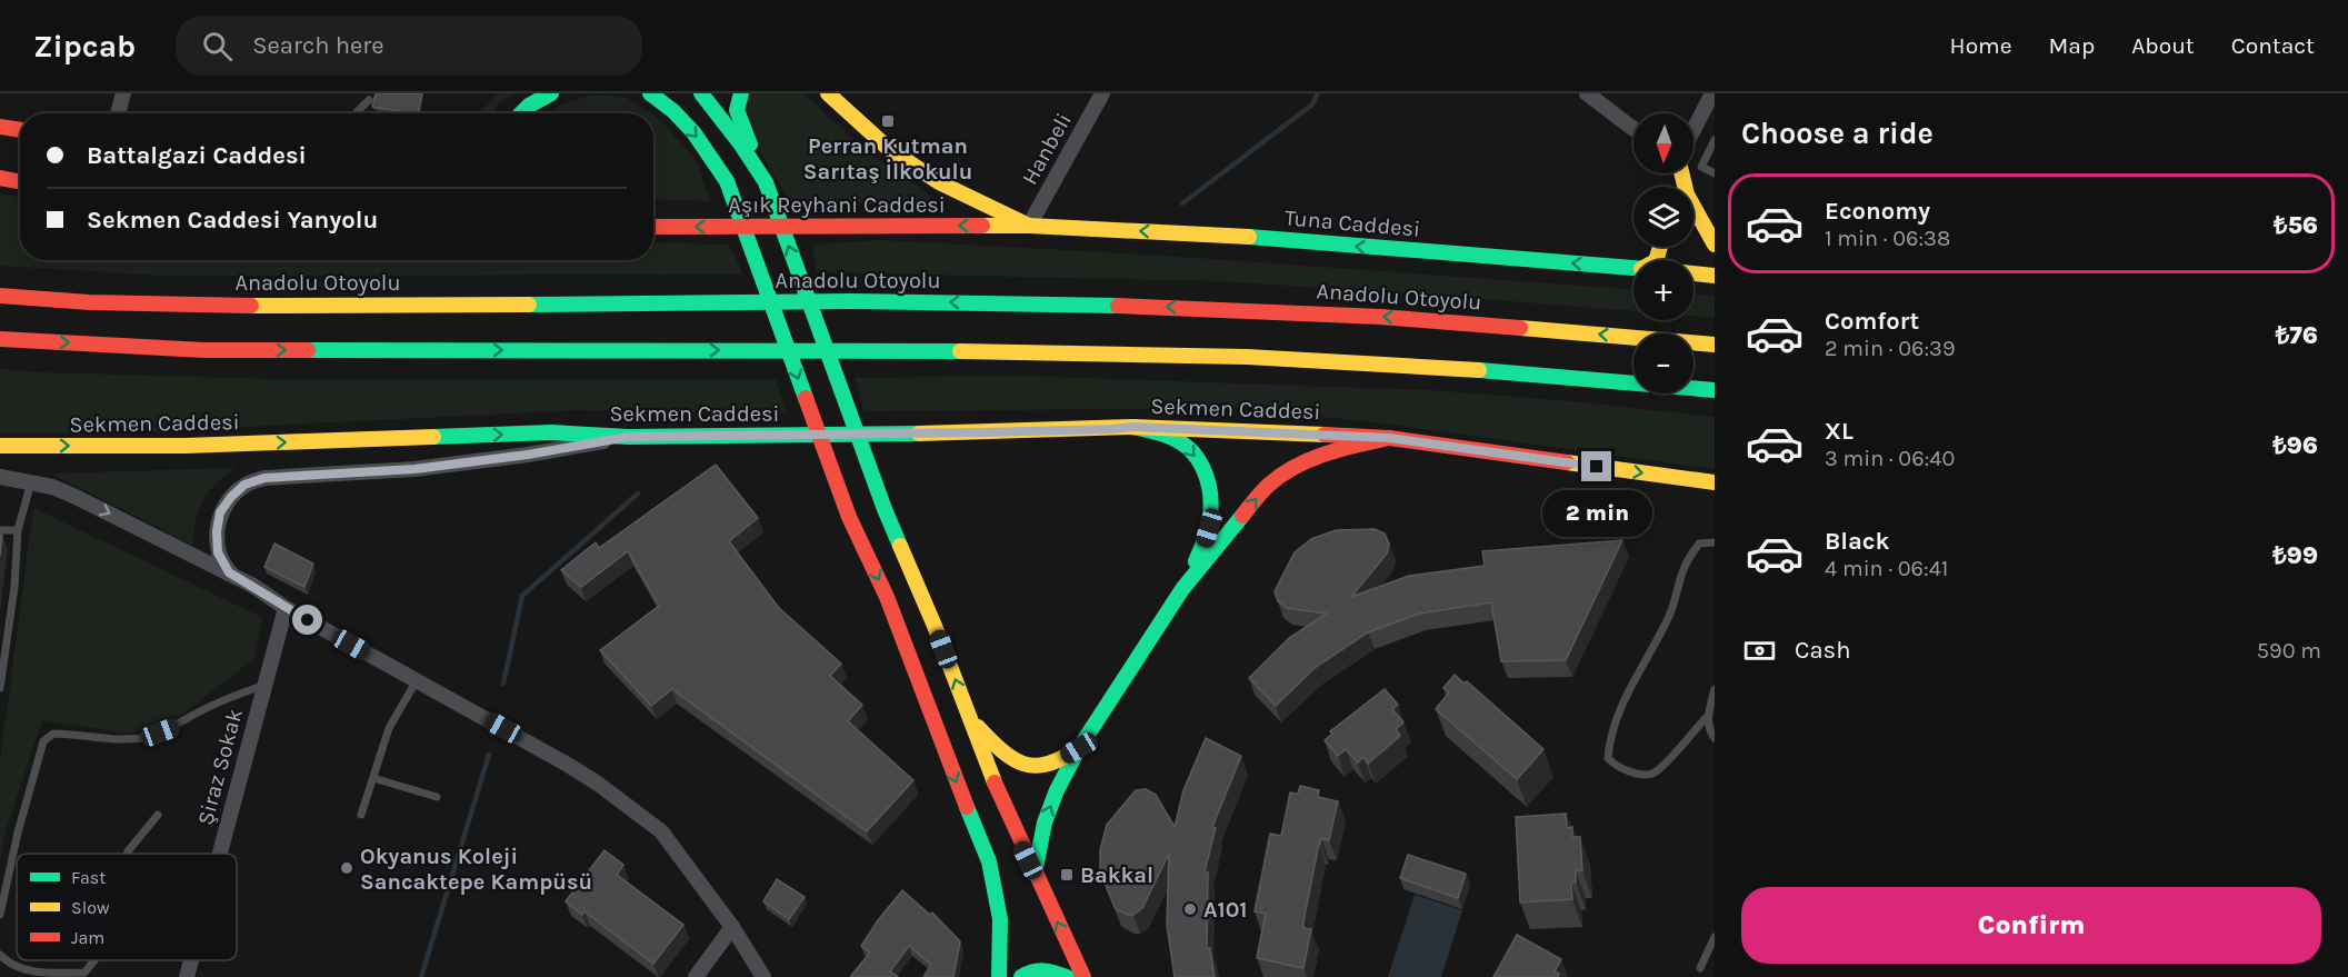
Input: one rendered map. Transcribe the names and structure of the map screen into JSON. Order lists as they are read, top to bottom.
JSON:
{
  "streets": {
    "main road": [
      "Aşık Reyhani Caddesi",
      "Tuna Caddesi",
      "Anadolu Otoyolu",
      "Sekmen Caddesi"
    ],
    "street": ["Hanbeli", "Şiraz Sokak"]
  },
  "crossings": [
    ["Hanbeli", "Aşık Reyhani Caddesi"],
    ["Hanbeli", "Tuna Caddesi"],
    ["Aşık Reyhani Caddesi", "Tuna Caddesi"]
  ],
  "places": {
    "transit": ["Perran Kutman Sarıtaş İlkokulu", "Bakkal"],
    "other": ["Okyanus Koleji Sancaktepe Kampüsü", "A101"]
  },
  "legend": ["Fast", "Slow", "Jam"],
  "north": "bottom",
  "page": {
    "header": "Zipcab",
    "search": "Search here",
    "nav": [
      "Home",
      "Map",
      "About",
      "Contact"
    ],
    "heading": "Choose a ride",
    "map_buttons": ["+", "−"],
    "banner": ["Battalgazi Caddesi", "Sekmen Caddesi Yanyolu"],
    "list": [
      {
        "name": "Economy",
        "note": "1 min · 06:38",
        "value": "₺56"
      },
      {
        "name": "Comfort",
        "note": "2 min · 06:39",
        "value": "₺76"
      },
      {
        "name": "XL",
        "note": "3 min · 06:40",
        "value": "₺96"
      },
      {
        "name": "Black",
        "note": "4 min · 06:41",
        "value": "₺99"
      }
    ],
    "bubble": "2 min",
    "pay": ["Cash", "590 m"],
    "buttons": "Confirm"
  }
}
